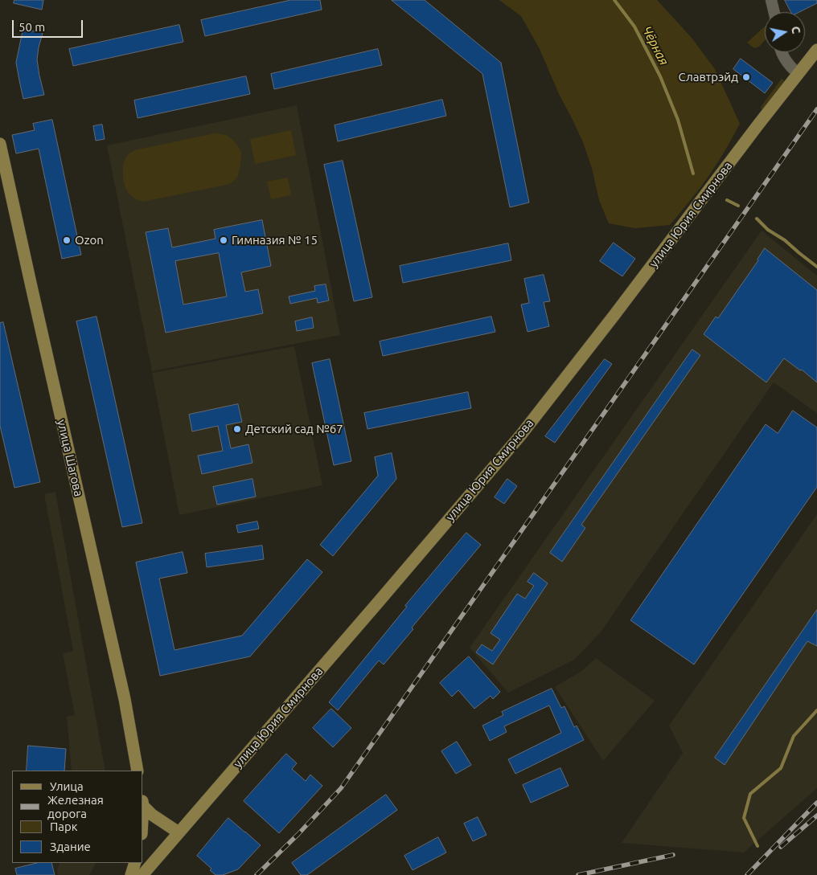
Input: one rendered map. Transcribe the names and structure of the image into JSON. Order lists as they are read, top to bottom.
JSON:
{
  "streets": {
    "main road": ["улица Юрия Смирнова", "улица Шагова"]
  },
  "water": ["Чёрная"],
  "places": [
    "Славтрэйд",
    "Ozon",
    "Гимназия № 15",
    "Детский сад №67"
  ],
  "legend": [
    "Улица",
    "Железная дорога",
    "Парк",
    "Здание"
  ],
  "scale_bar": "50 m",
  "north": "right"
}
